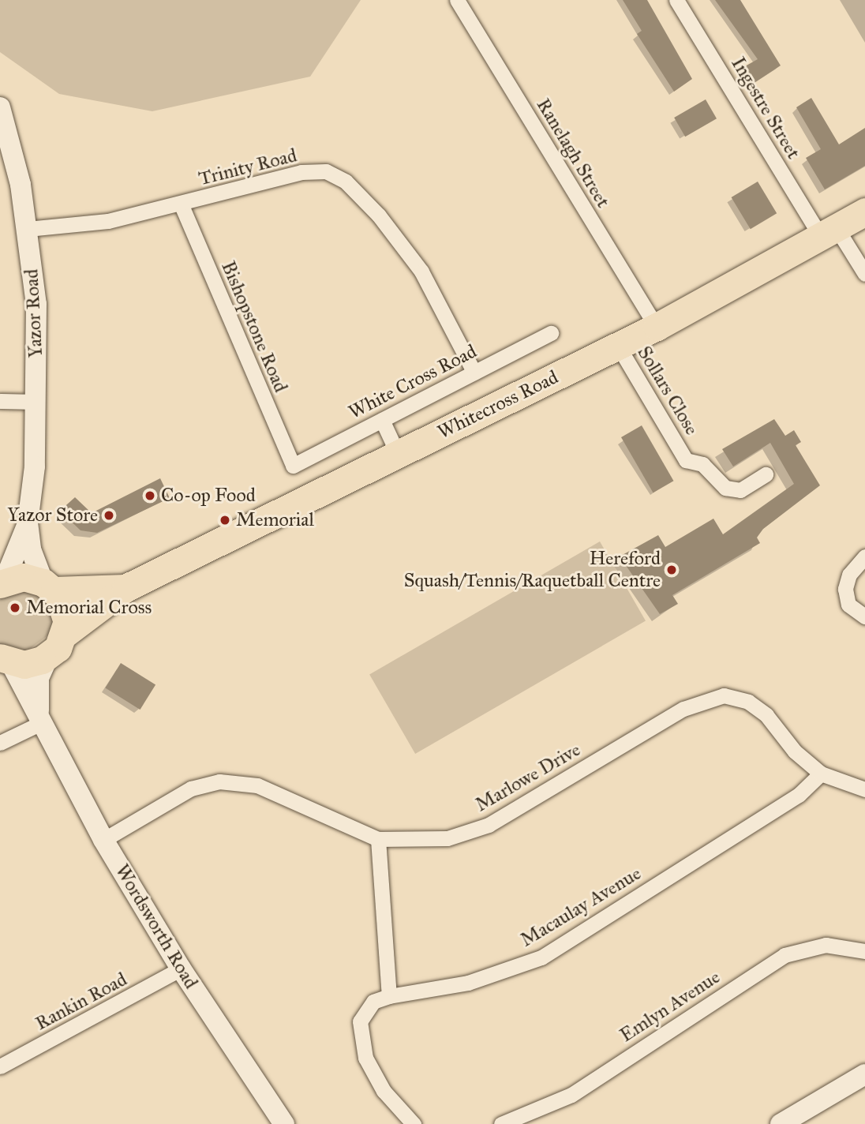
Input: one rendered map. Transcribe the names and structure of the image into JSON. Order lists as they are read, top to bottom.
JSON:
{
  "streets": {
    "highway": ["Whitecross Road"],
    "street": [
      "Ingestre Street",
      "Ranelagh Street",
      "Trinity Road",
      "Yazor Road",
      "Bishopstone Road",
      "White Cross Road",
      "Sollars Close",
      "Marlowe Drive",
      "Macaulay Avenue",
      "Wordsworth Road",
      "Rankin Road",
      "Emlyn Avenue"
    ]
  },
  "crossings": [
    ["Ingestre Street", "Whitecross Road"],
    ["Ranelagh Street", "Whitecross Road"],
    ["Trinity Road", "Yazor Road"],
    ["Trinity Road", "Bishopstone Road"],
    ["Trinity Road", "White Cross Road"],
    ["Yazor Road", "Whitecross Road"],
    ["Bishopstone Road", "White Cross Road"],
    ["Sollars Close", "Whitecross Road"],
    ["Whitecross Road", "Wordsworth Road"],
    ["Marlowe Drive", "Macaulay Avenue"],
    ["Marlowe Drive", "Wordsworth Road"],
    ["Wordsworth Road", "Rankin Road"]
  ],
  "places": [
    "Co-op Food",
    "Yazor Store",
    "Memorial",
    "Hereford Squash/Tennis/Raquetball Centre",
    "Memorial Cross"
  ]
}
